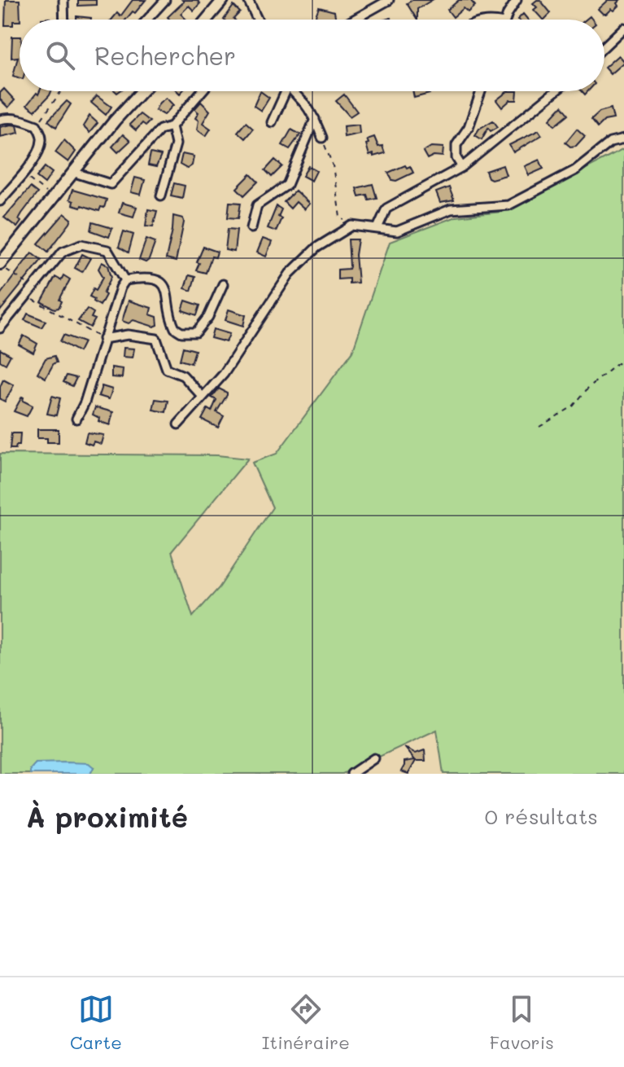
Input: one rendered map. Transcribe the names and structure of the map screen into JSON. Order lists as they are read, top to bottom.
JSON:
{
  "page": {
    "search": "Rechercher",
    "heading": ["À proximité", "0 résultats"],
    "nav": ["Carte", "Itinéraire", "Favoris"]
  }
}
